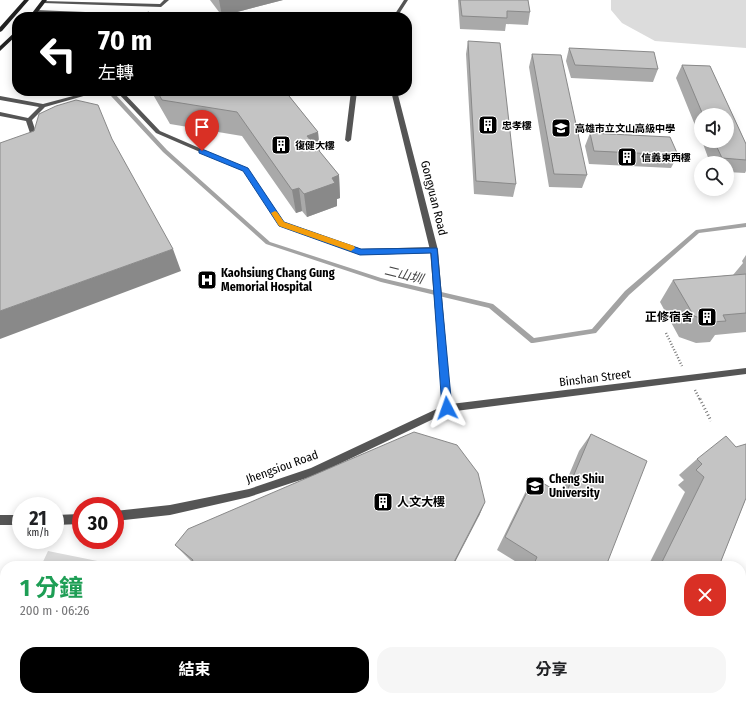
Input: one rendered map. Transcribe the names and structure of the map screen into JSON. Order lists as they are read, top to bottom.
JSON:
{
  "streets": {
    "street": ["Gongyuan Road", "Binshan Street", "Jhengsiou Road"]
  },
  "crossings": [
    ["Gongyuan Road", "Binshan Street"],
    ["Gongyuan Road", "Jhengsiou Road"],
    ["Binshan Street", "Jhengsiou Road"]
  ],
  "water": ["二山圳"],
  "places": {
    "building": [
      "忠孝樓",
      "復健大樓",
      "信義東西樓",
      "正修宿舍",
      "人文大樓"
    ],
    "school or university": ["高雄市立文山高級中學", "Cheng Shiu University"],
    "hospital": ["Kaohsiung Chang Gung Memorial Hospital"]
  },
  "page": {
    "turn": ["70 m", "左轉"],
    "speed": "21 km/h",
    "limit": "30",
    "heading": ["1 分鐘", "200 m · 06:26"],
    "buttons": ["結束", "分享"]
  }
}
